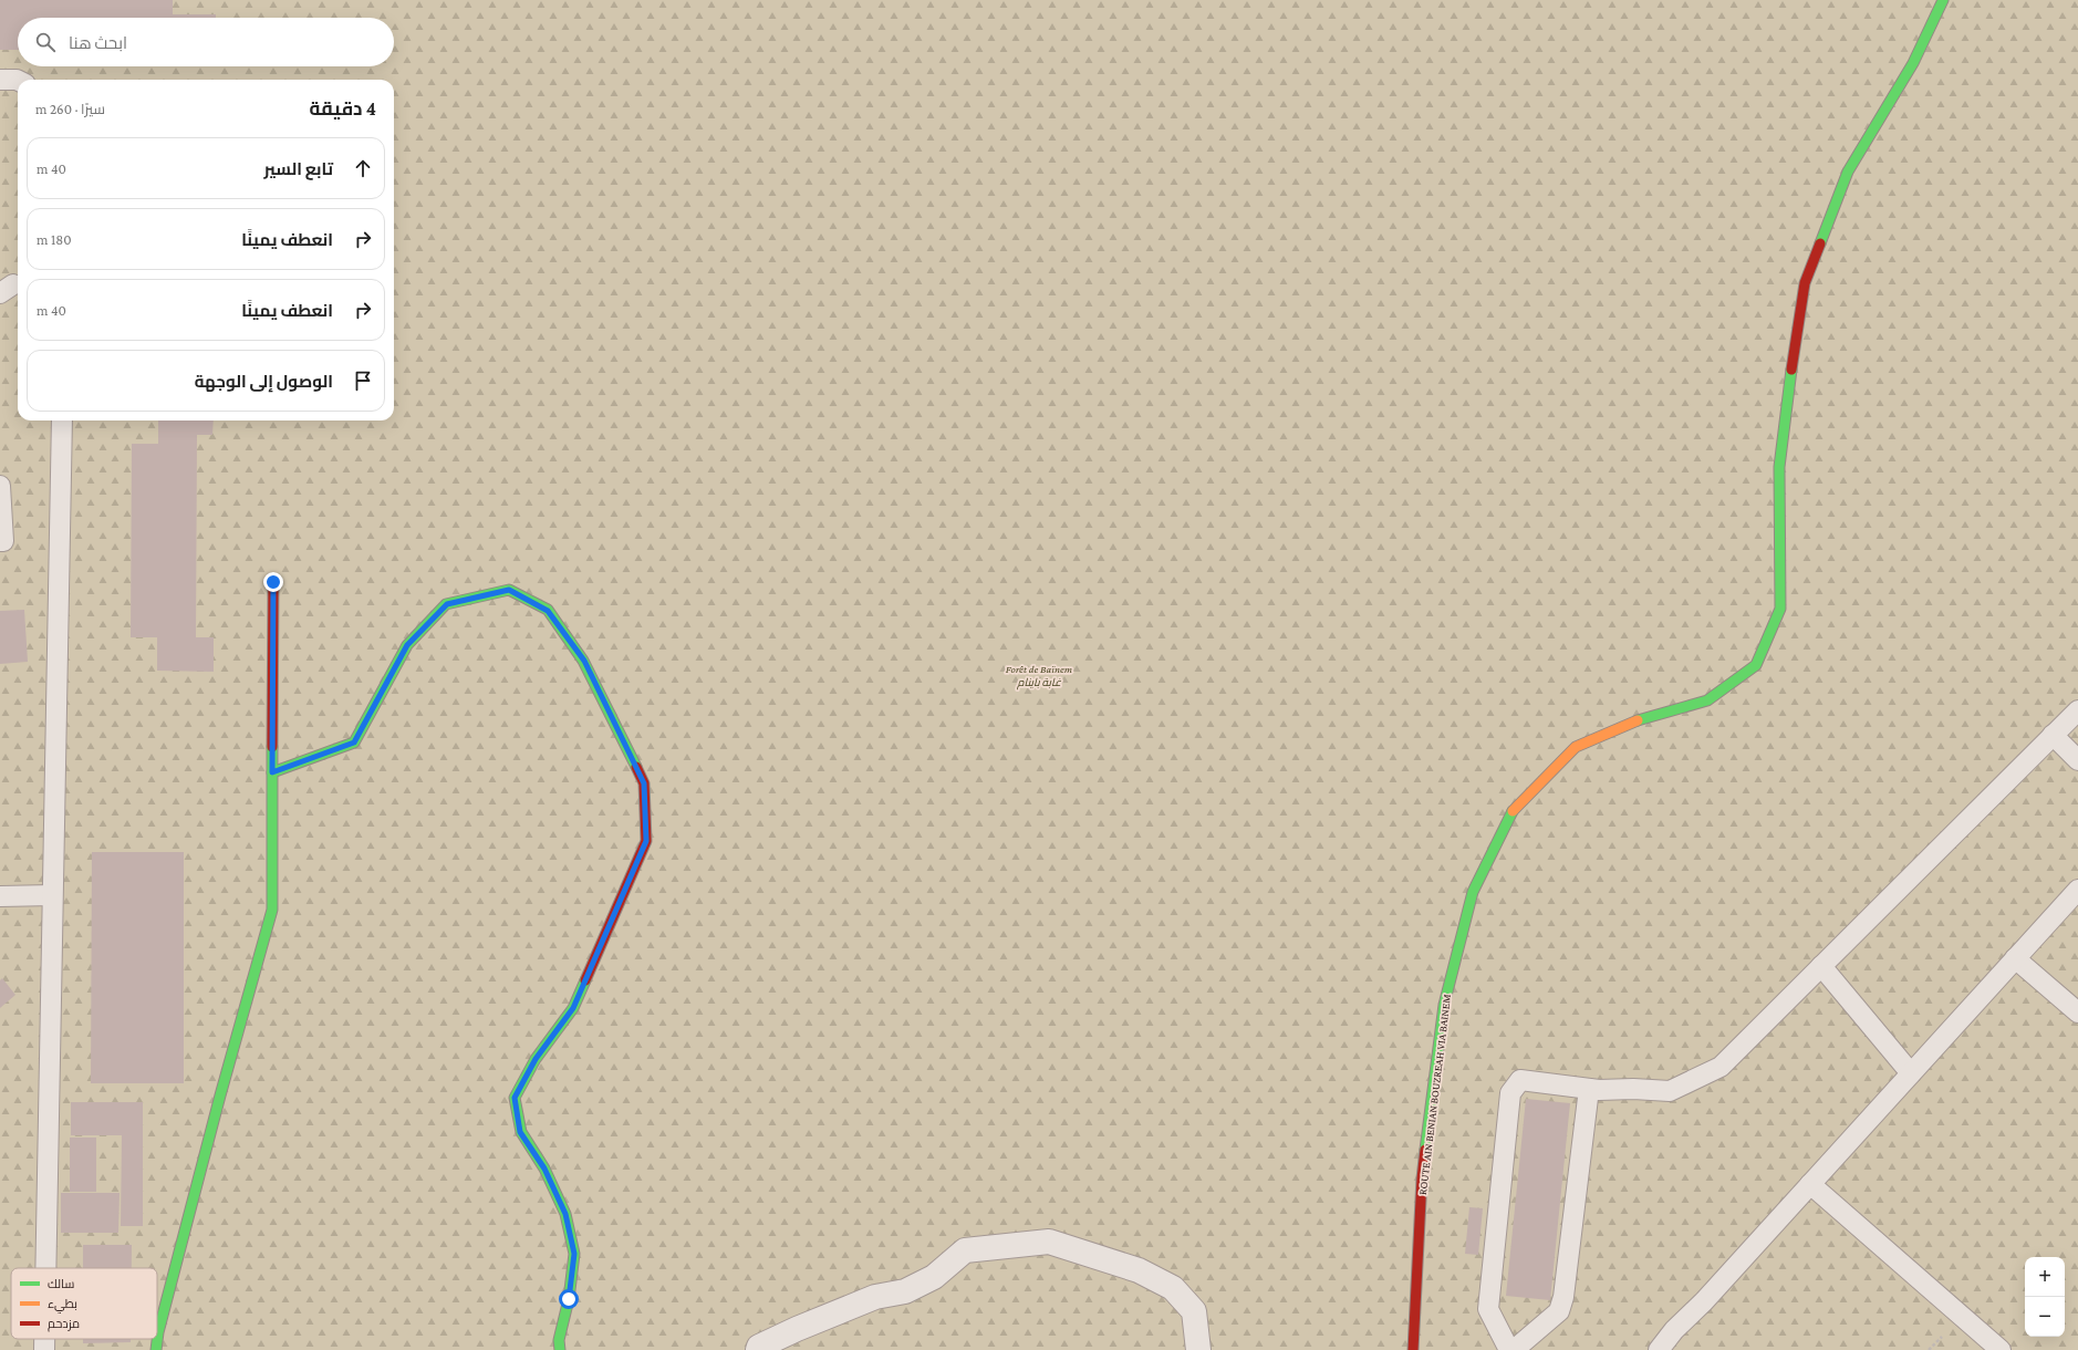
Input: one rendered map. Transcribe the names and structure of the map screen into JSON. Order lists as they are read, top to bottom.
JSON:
{
  "streets": {
    "street": ["ROUTE AIN BENIAN BOUZREAH VIA BAINEM"]
  },
  "parks": ["Forêt de Baïnem غابة باينام"],
  "legend": ["سالك", "بطيء", "مزدحم"],
  "page": {
    "search": "ابحث هنا",
    "heading": ["4 دقيقة", "سيرًا · 260 m"],
    "list": [
      ["تابع السير", "40 m"],
      ["انعطف يمينًا", "180 m"],
      ["انعطف يمينًا", "40 m"],
      "الوصول إلى الوجهة"
    ],
    "map_buttons": ["+", "−"]
  }
}
